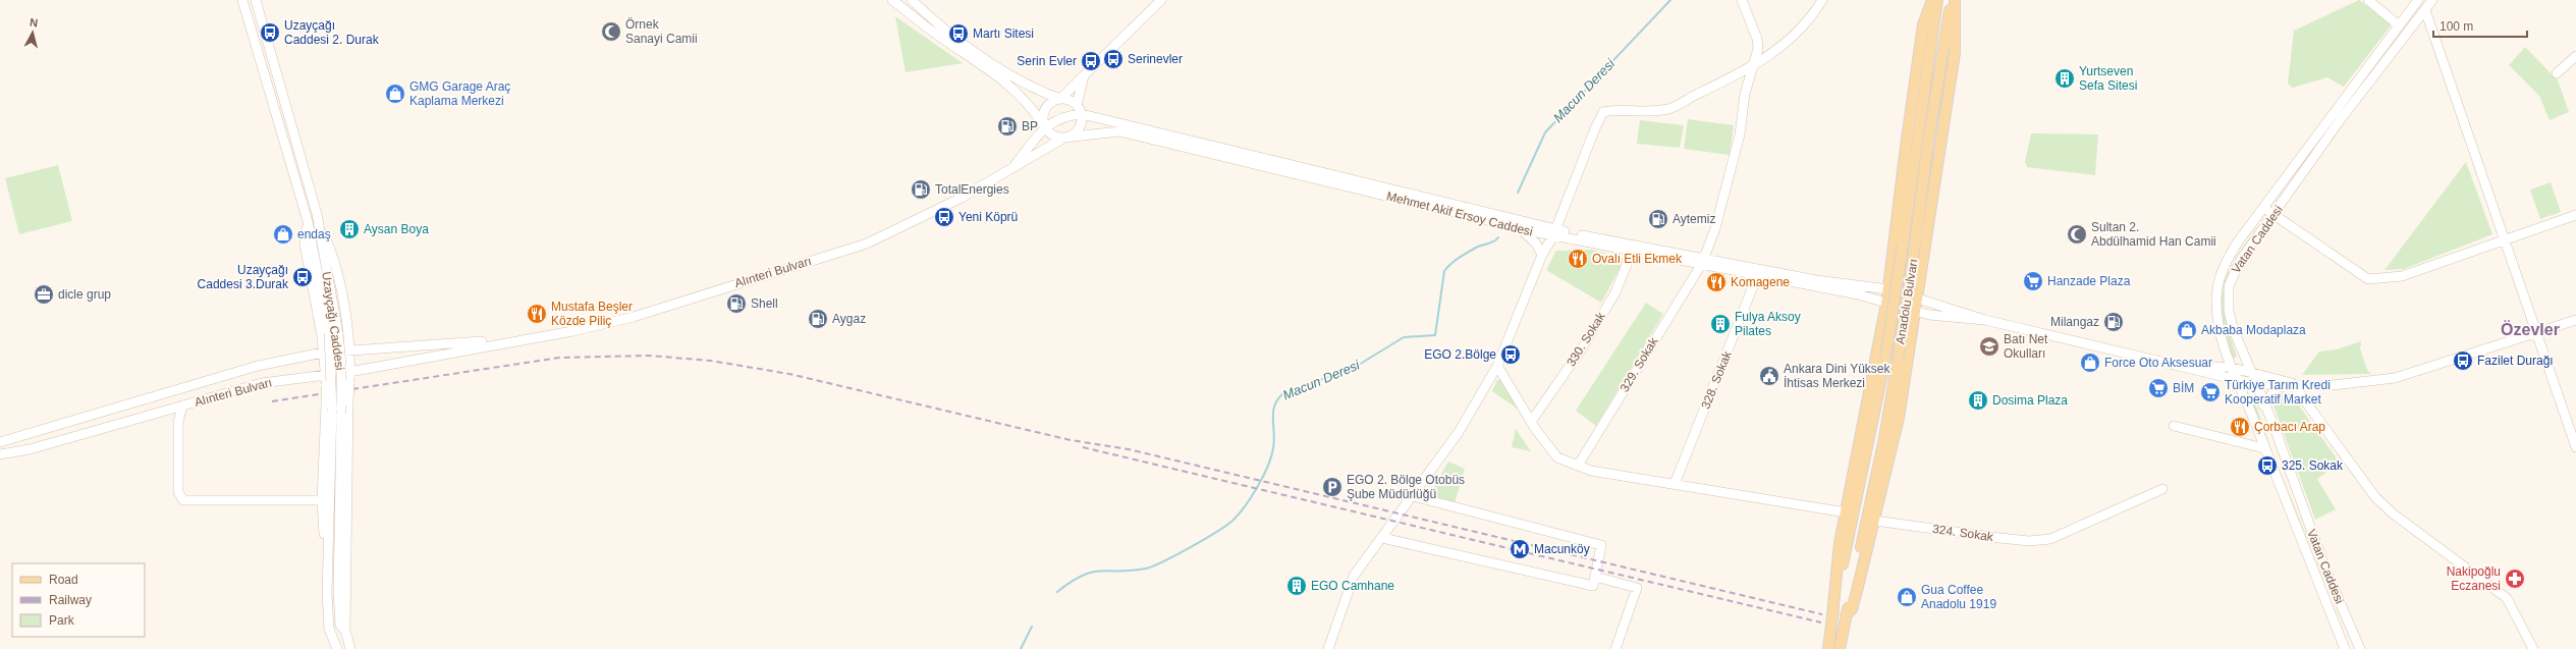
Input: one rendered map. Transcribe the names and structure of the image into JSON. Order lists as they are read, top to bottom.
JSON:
{
  "streets": {
    "main road": [
      "Mehmet Akif Ersoy Caddesi",
      "Vatan Caddesi",
      "Alınteri Bulvarı",
      "Anadolu Bulvarı",
      "Uzayçağı Caddesi",
      "330. Sokak",
      "329. Sokak",
      "328. Sokak",
      "324. Sokak"
    ]
  },
  "crossings": [
    ["Mehmet Akif Ersoy Caddesi", "Alınteri Bulvarı"],
    ["Mehmet Akif Ersoy Caddesi", "330. Sokak"],
    ["Mehmet Akif Ersoy Caddesi", "329. Sokak"],
    ["Mehmet Akif Ersoy Caddesi", "328. Sokak"]
  ],
  "districts": ["Özevler"],
  "water": ["Macun Deresi"],
  "places": {
    "mosque": ["Örnek Sanayi Camii", "Sultan 2. Abdülhamid Han Camii"],
    "bus stop": [
      "Uzayçağı Caddesi 2. Durak",
      "Martı Sitesi",
      "Serinevler",
      "Serin Evler",
      "Yeni Köprü",
      "Uzayçağı Caddesi 3.Durak",
      "EGO 2.Bölge",
      "Fazilet Durağı",
      "325. Sokak"
    ],
    "building": [
      "Yurtseven Sefa Sitesi",
      "Aysan Boya",
      "Fulya Aksoy Pilates",
      "Dosima Plaza",
      "EGO Camhane"
    ],
    "shop": [
      "GMG Garage Araç Kaplama Merkezi",
      "endaş",
      "Akbaba Modaplaza",
      "Force Oto Aksesuar",
      "Gua Coffee Anadolu 1919"
    ],
    "fuel station": [
      "BP",
      "TotalEnergies",
      "Aytemiz",
      "Shell",
      "Aygaz",
      "Milangaz"
    ],
    "restaurant": [
      "Ovalı Etli Ekmek",
      "Komagene",
      "Mustafa Beşler Közde Piliç",
      "Çorbacı Arap"
    ],
    "supermarket": ["Hanzade Plaza", "BİM", "Türkiye Tarım Kredi Kooperatif Market"],
    "office": ["dicle grup"],
    "school or university": ["Batı Net Okulları"],
    "public building": ["Ankara Dini Yüksek İhtisas Merkezi"],
    "parking": ["EGO 2. Bölge Otobüs Şube Müdürlüğü"],
    "metro station": ["Macunköy"],
    "pharmacy": ["Nakipoğlu Eczanesi"]
  },
  "legend": ["Road", "Railway", "Park"],
  "scale_bar": "100 m",
  "north": "top"
}
